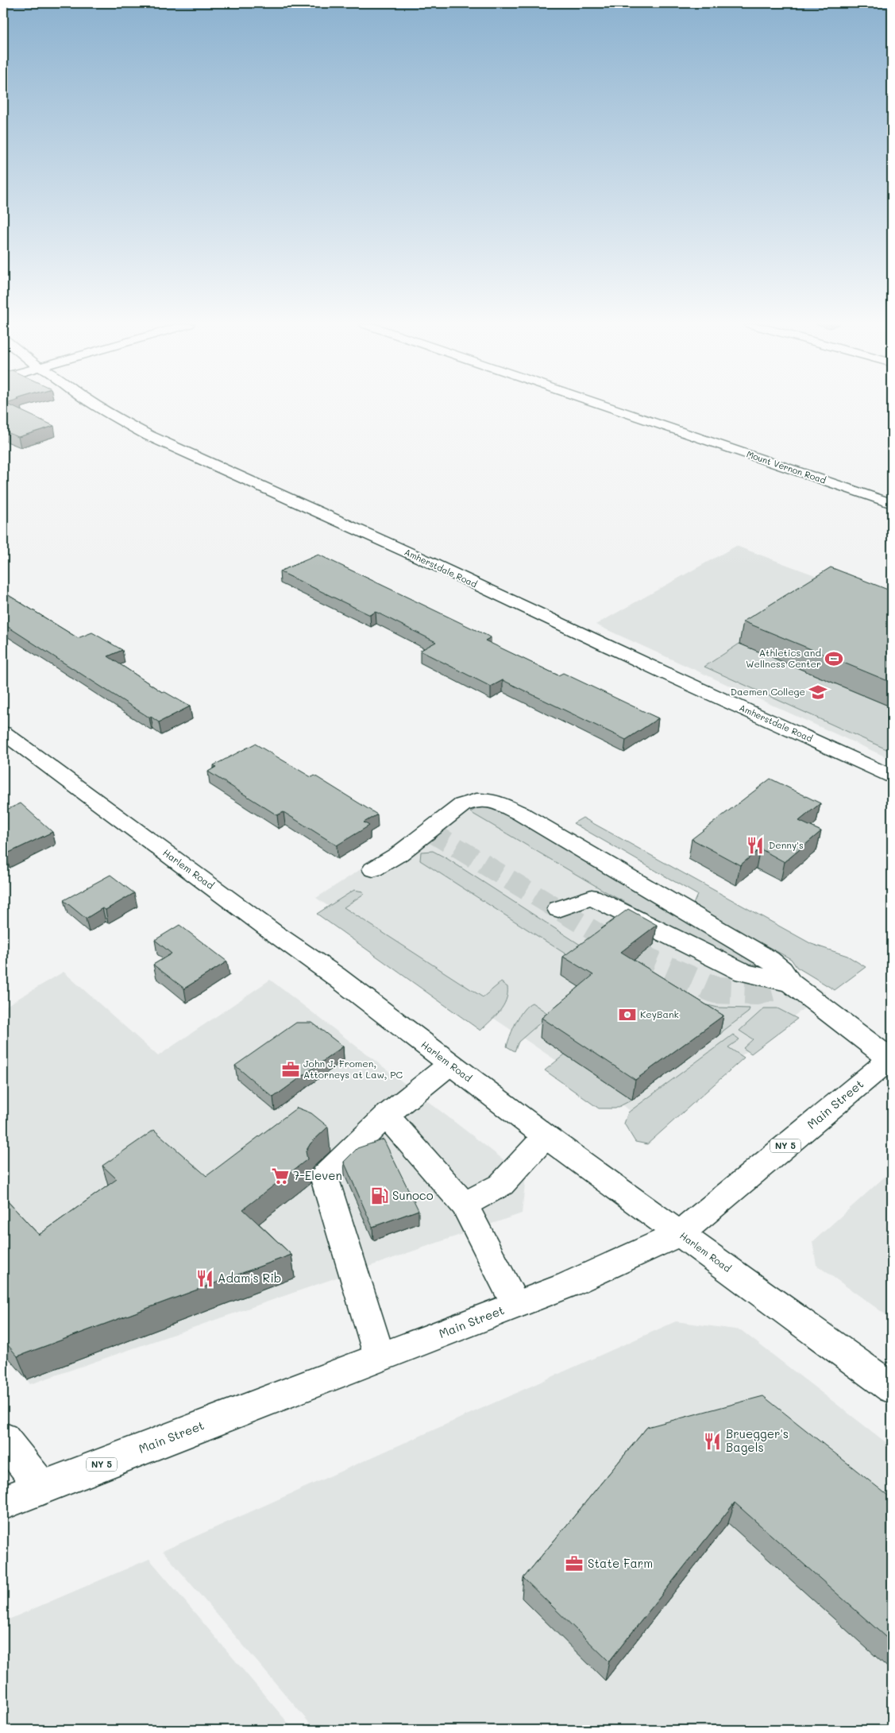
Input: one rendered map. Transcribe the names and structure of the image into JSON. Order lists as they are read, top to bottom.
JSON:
{
  "streets": {
    "street": [
      "Mount Vernon Road",
      "Amherstdale Road",
      "Harlem Road",
      "Main Street",
      "NY 5"
    ]
  },
  "crossings": [
    ["Harlem Road", "Main Street"]
  ],
  "places": {
    "sports": ["Athletics and Wellness Center"],
    "school or university": ["Daemen College"],
    "restaurant": ["Denny's", "Adam's Rib", "Bruegger's Bagels"],
    "bank": ["KeyBank"],
    "office": ["John J. Fromen, Attorneys at Law, PC", "State Farm"],
    "supermarket": ["7-Eleven"],
    "fuel station": ["Sunoco"]
  }
}
